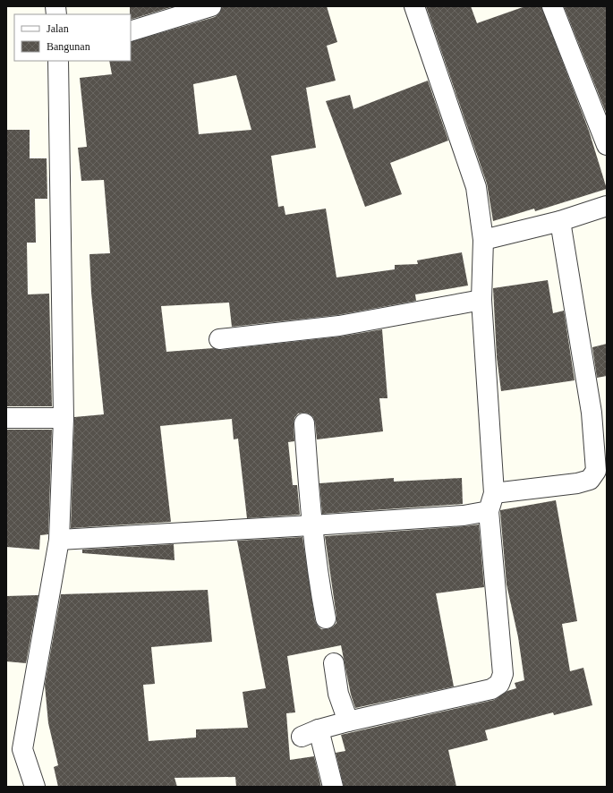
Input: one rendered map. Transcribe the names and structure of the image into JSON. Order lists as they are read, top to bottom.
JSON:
{
  "legend": ["Jalan", "Bangunan"]
}
